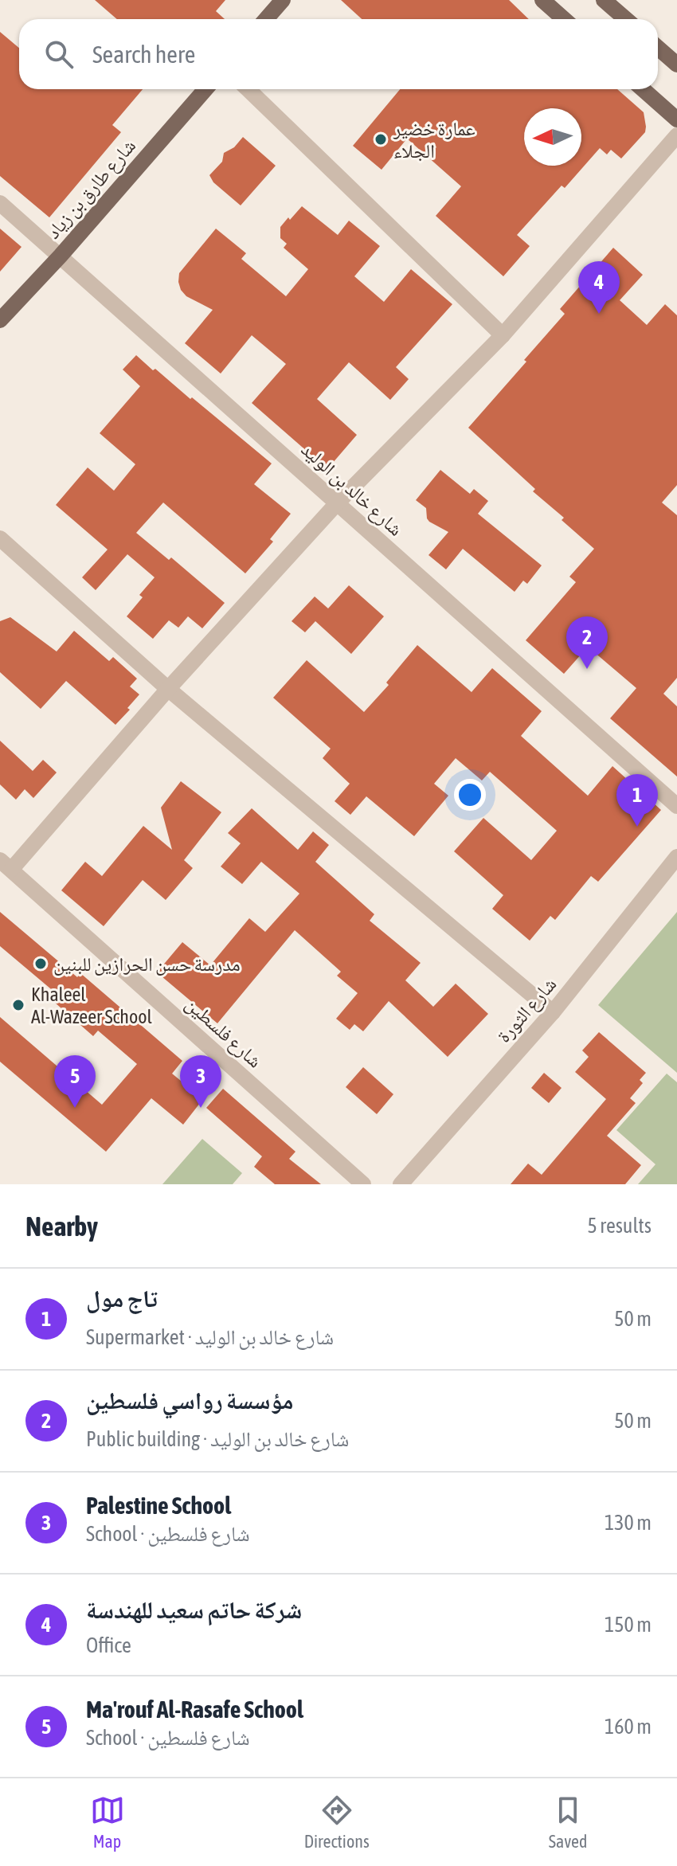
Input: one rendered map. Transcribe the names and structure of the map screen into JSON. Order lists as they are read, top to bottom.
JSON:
{
  "streets": {
    "main road": ["شارع طارق بن زياد"],
    "street": ["شارع خالد بن الوليد", "شارع الثورة", "شارع فلسطين"]
  },
  "crossings": [
    ["شارع طارق بن زياد", "شارع خالد بن الوليد"]
  ],
  "places": ["عمارة خضير الجلاء", "مدرسة حسن الحرازين للبنين", "Khaleel Al-Wazeer School"],
  "north": "left",
  "page": {
    "search": "Search here",
    "pins": [
      "4",
      "2",
      "1",
      "3",
      "5"
    ],
    "heading": ["Nearby", "5 results"],
    "list": [
      {
        "mark": "1",
        "name": "تاج مول",
        "note": "Supermarket · شارع خالد بن الوليد",
        "value": "50 m"
      },
      {
        "mark": "2",
        "name": "مؤسسة رواسي فلسطين",
        "note": "Public building · شارع خالد بن الوليد",
        "value": "50 m"
      },
      {
        "mark": "3",
        "name": "Palestine School",
        "note": "School · شارع فلسطين",
        "value": "130 m"
      },
      {
        "mark": "4",
        "name": "شركة حاتم سعيد للهندسة",
        "note": "Office",
        "value": "150 m"
      },
      {
        "mark": "5",
        "name": "Ma'rouf Al-Rasafe School",
        "note": "School · شارع فلسطين",
        "value": "160 m"
      }
    ],
    "nav": ["Map", "Directions", "Saved"]
  }
}
